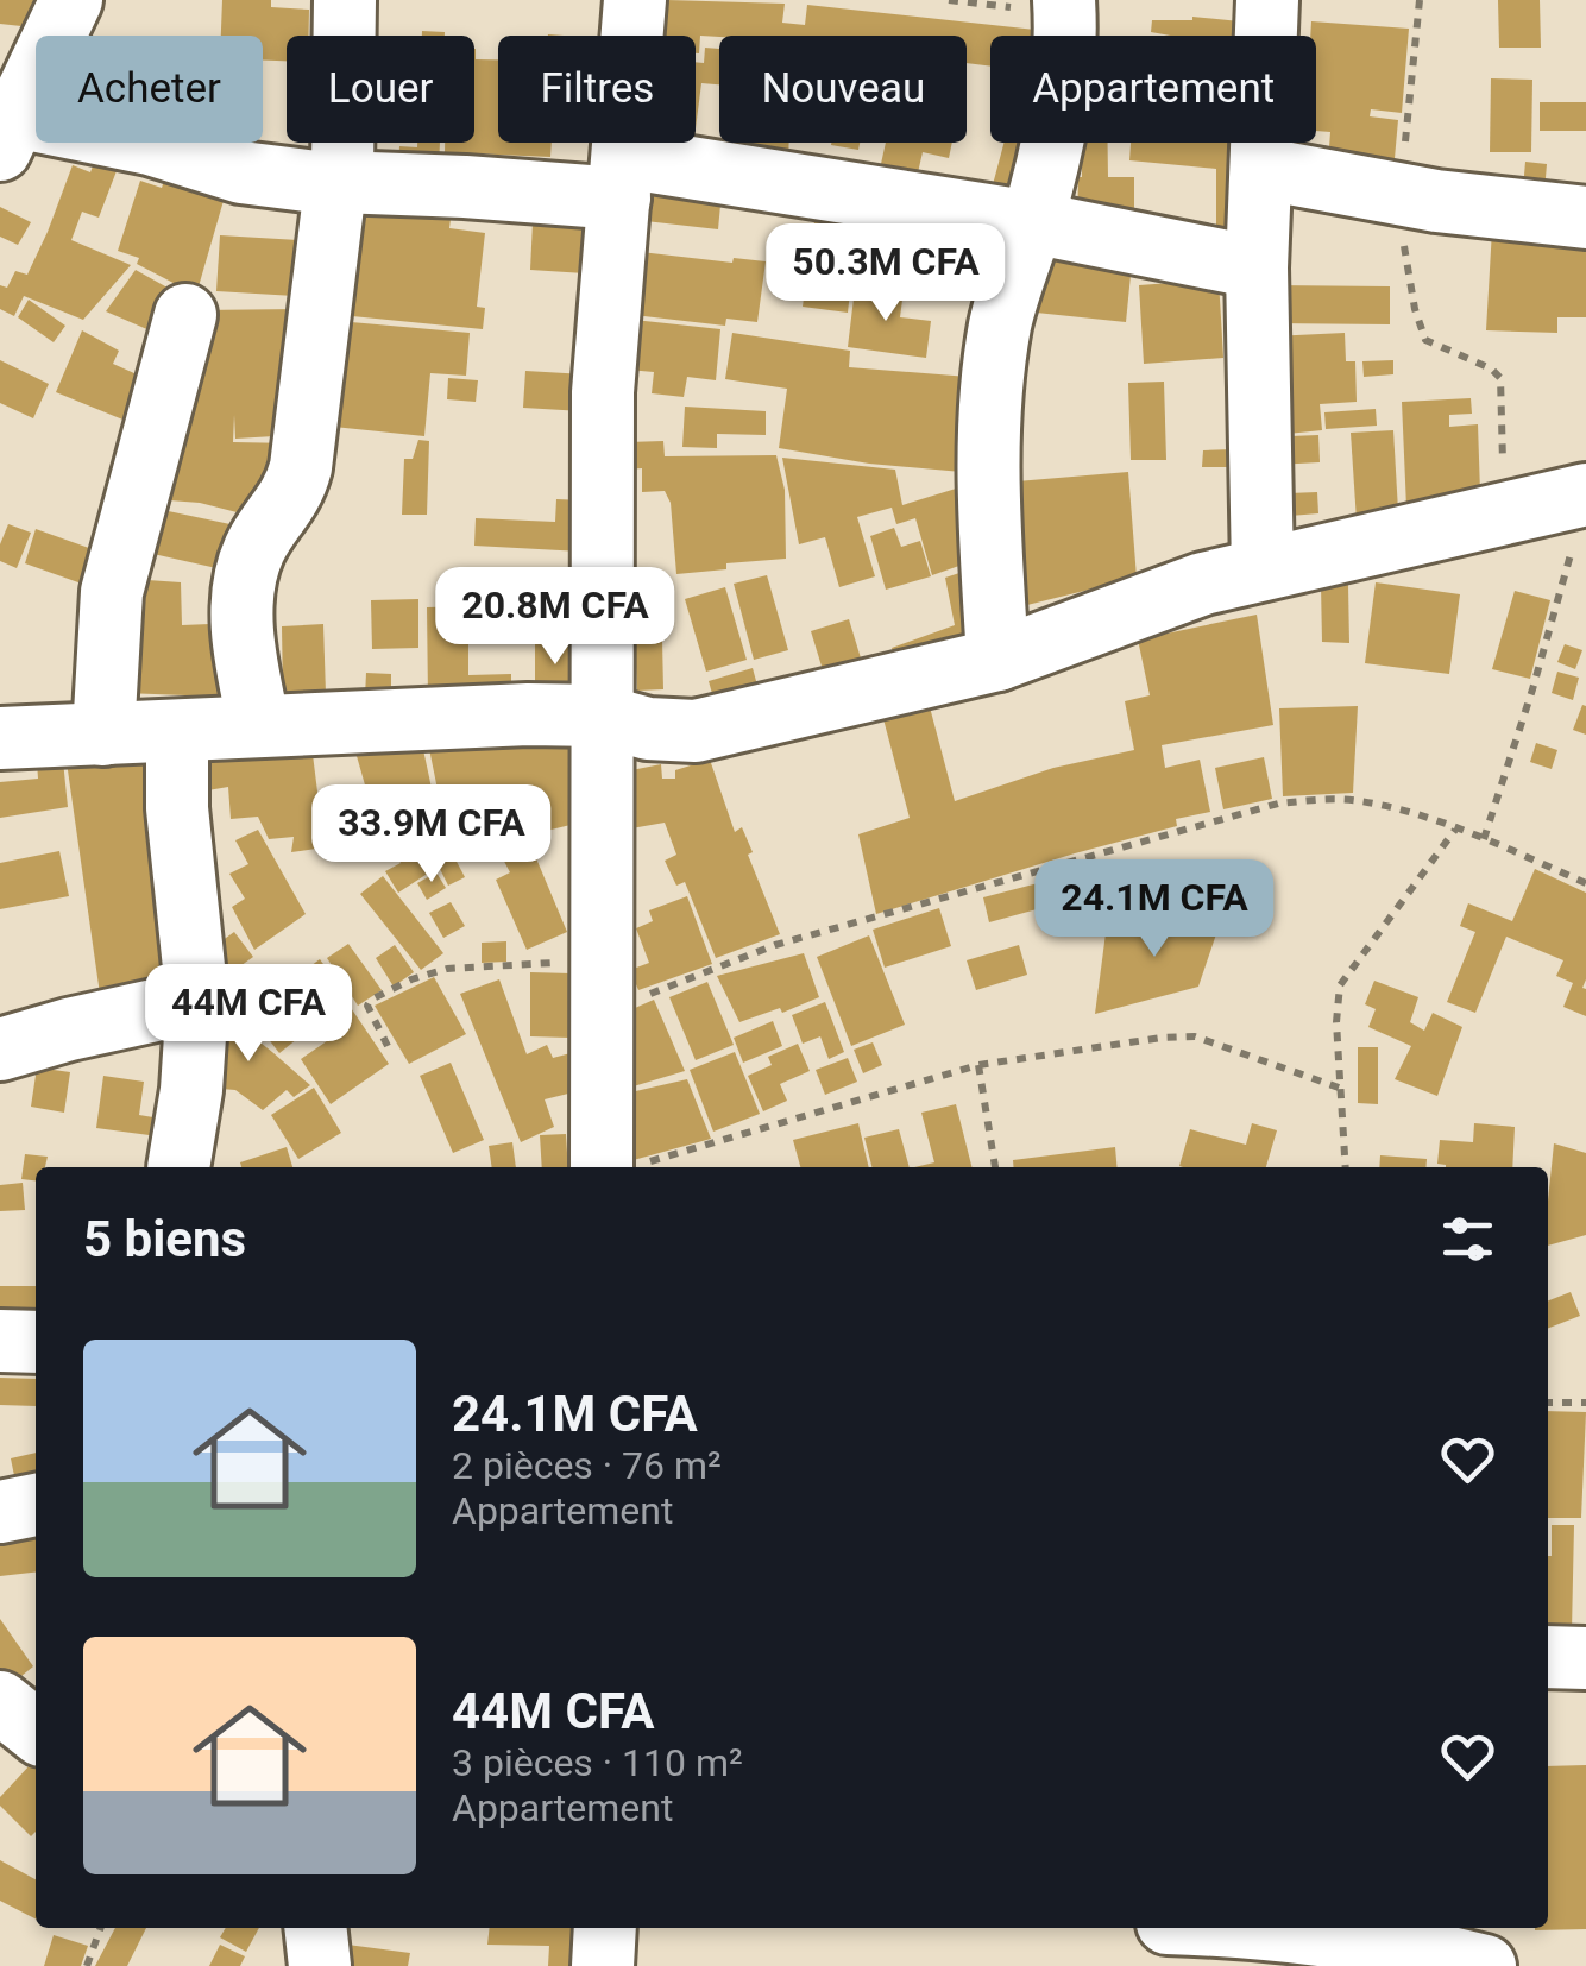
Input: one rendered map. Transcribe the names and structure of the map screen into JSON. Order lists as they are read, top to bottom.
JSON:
{
  "page": {
    "chip": [
      "Acheter",
      "Louer",
      "Filtres",
      "Nouveau",
      "Appartement"
    ],
    "price": [
      "50.3M CFA",
      "20.8M CFA",
      "33.9M CFA",
      "24.1M CFA",
      "44M CFA"
    ],
    "heading": "5 biens",
    "list": [
      {
        "name": "24.1M CFA",
        "note": "2 pièces · 76 m² · Appartement"
      },
      {
        "name": "44M CFA",
        "note": "3 pièces · 110 m² · Appartement"
      }
    ]
  }
}
